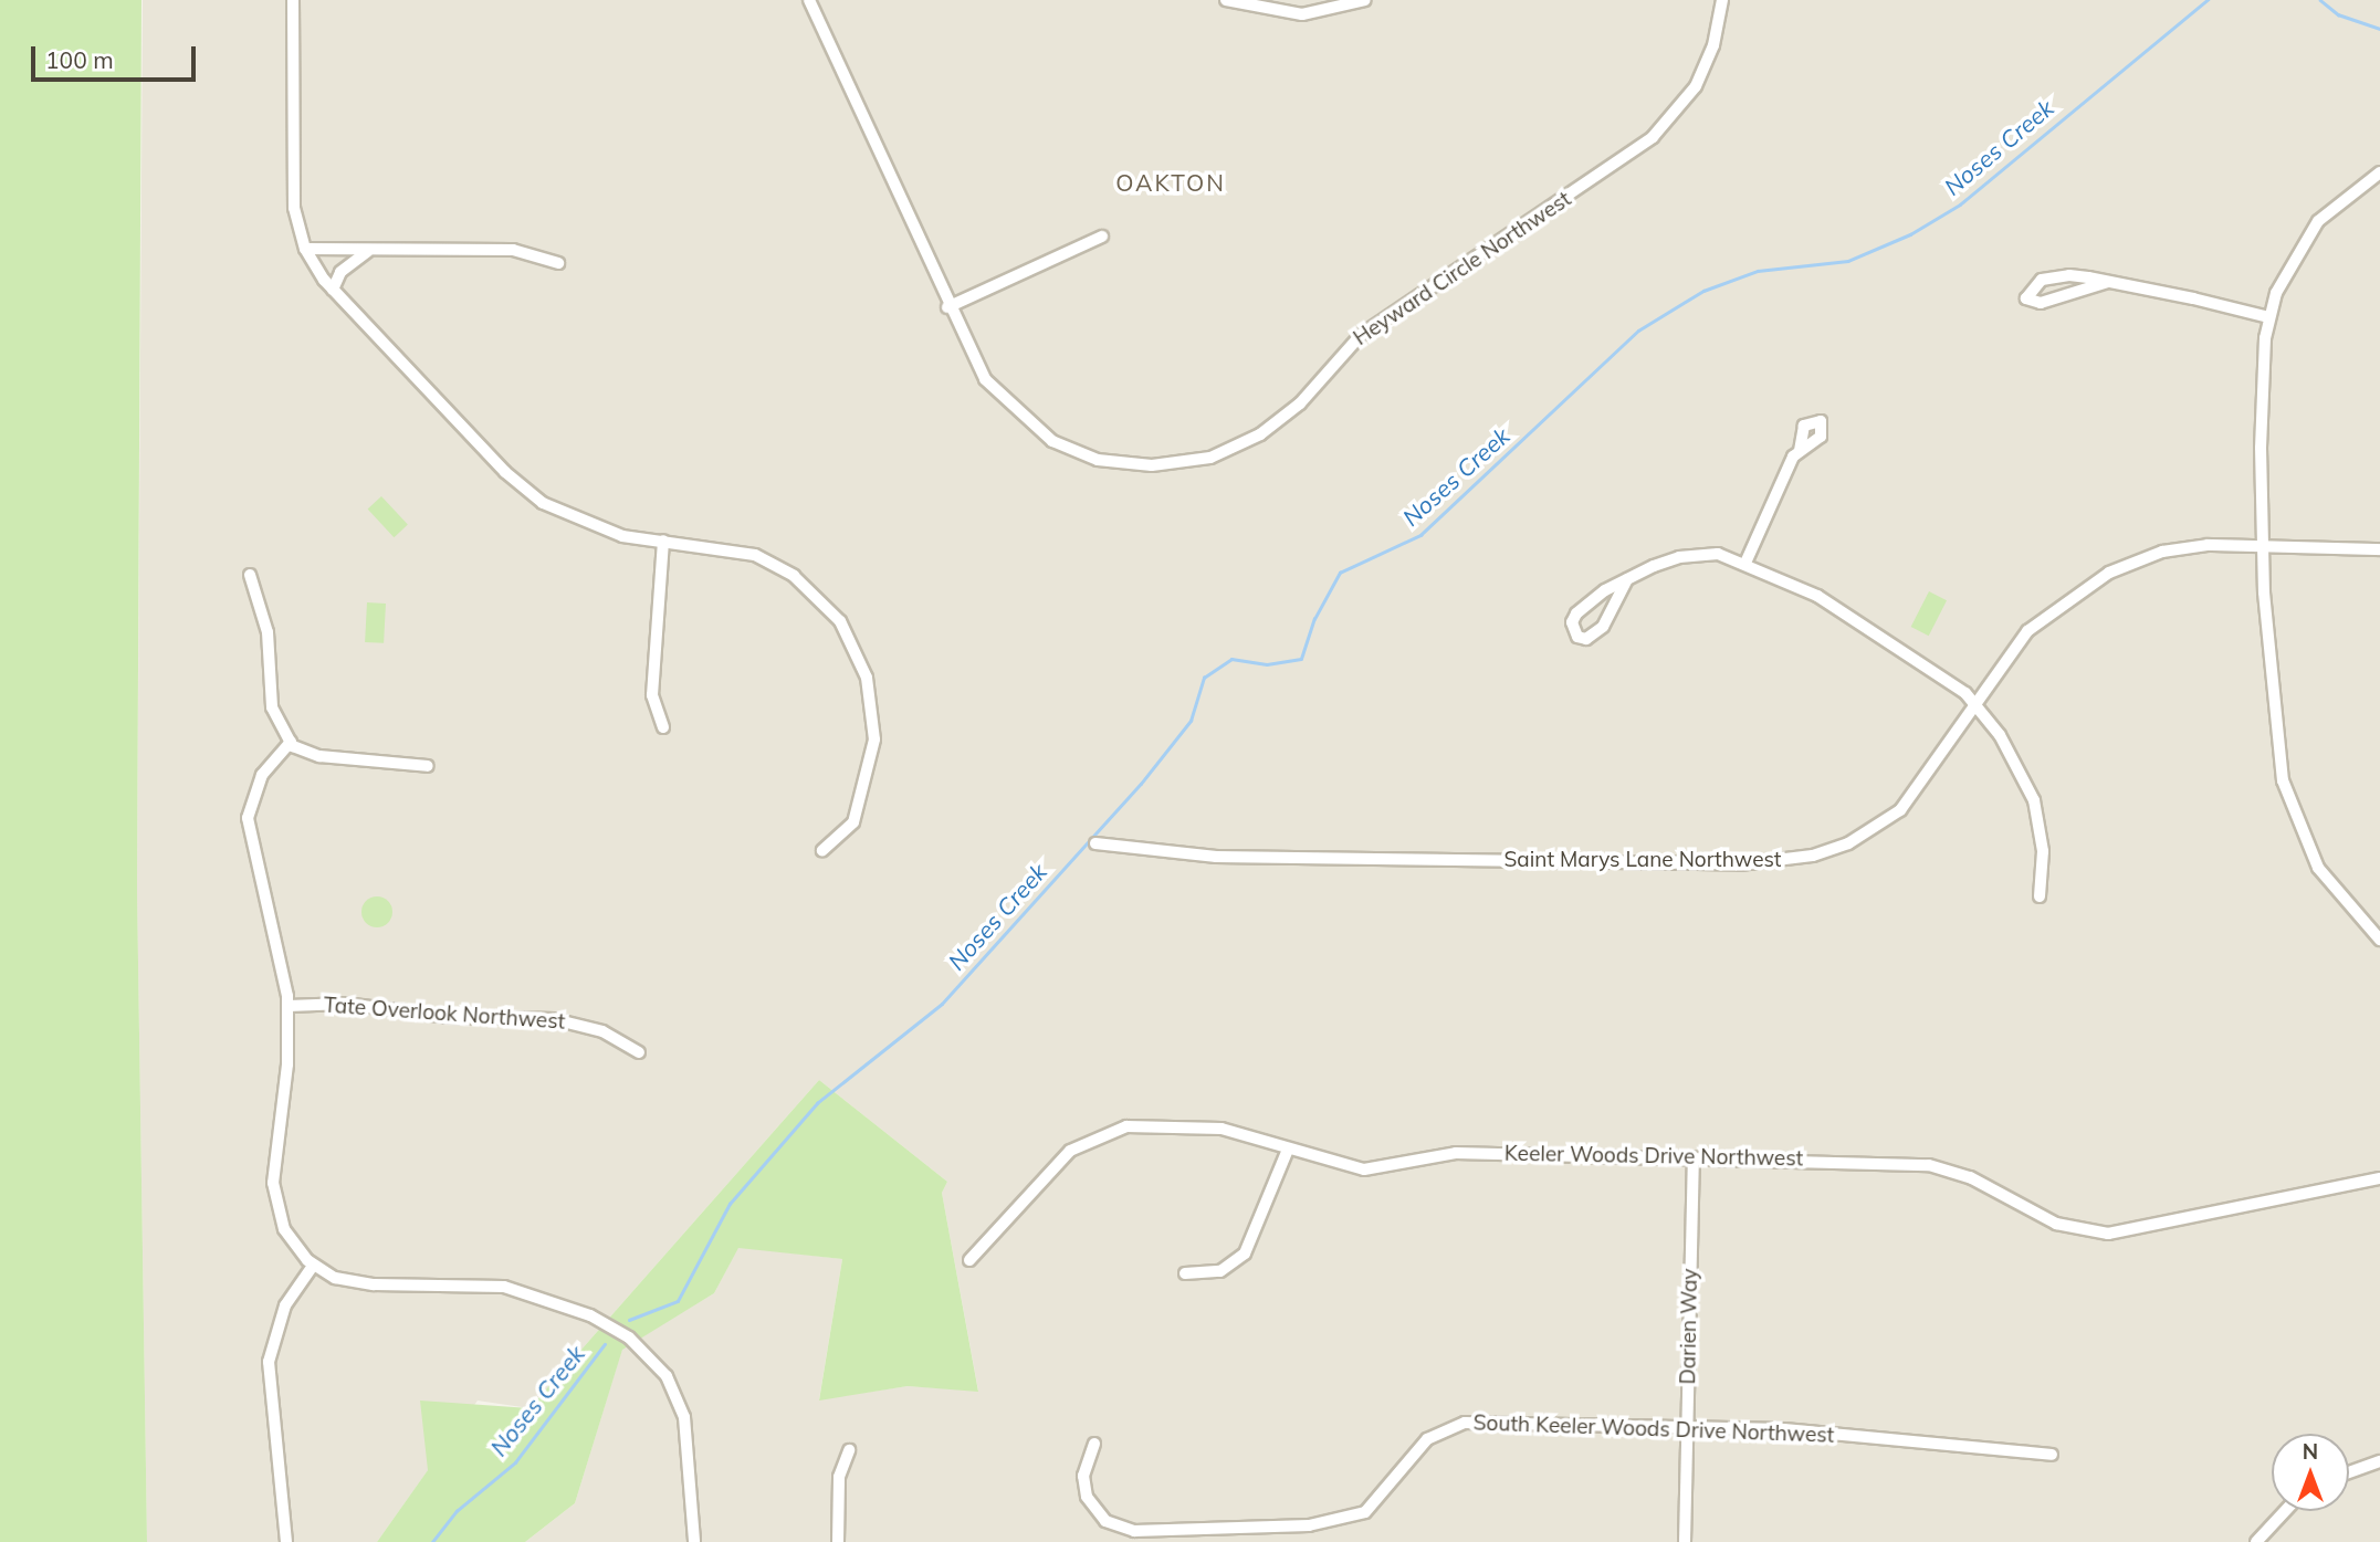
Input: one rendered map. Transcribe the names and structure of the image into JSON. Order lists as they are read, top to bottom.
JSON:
{
  "streets": {
    "street": [
      "Heyward Circle Northwest",
      "Saint Marys Lane Northwest",
      "Tate Overlook Northwest",
      "Keeler Woods Drive Northwest",
      "Darien Way",
      "South Keeler Woods Drive Northwest"
    ]
  },
  "crossings": [
    ["Keeler Woods Drive Northwest", "Darien Way"],
    ["Darien Way", "South Keeler Woods Drive Northwest"]
  ],
  "districts": ["OAKTON"],
  "water": ["Noses Creek"],
  "scale_bar": "100 m",
  "north": "top"
}
